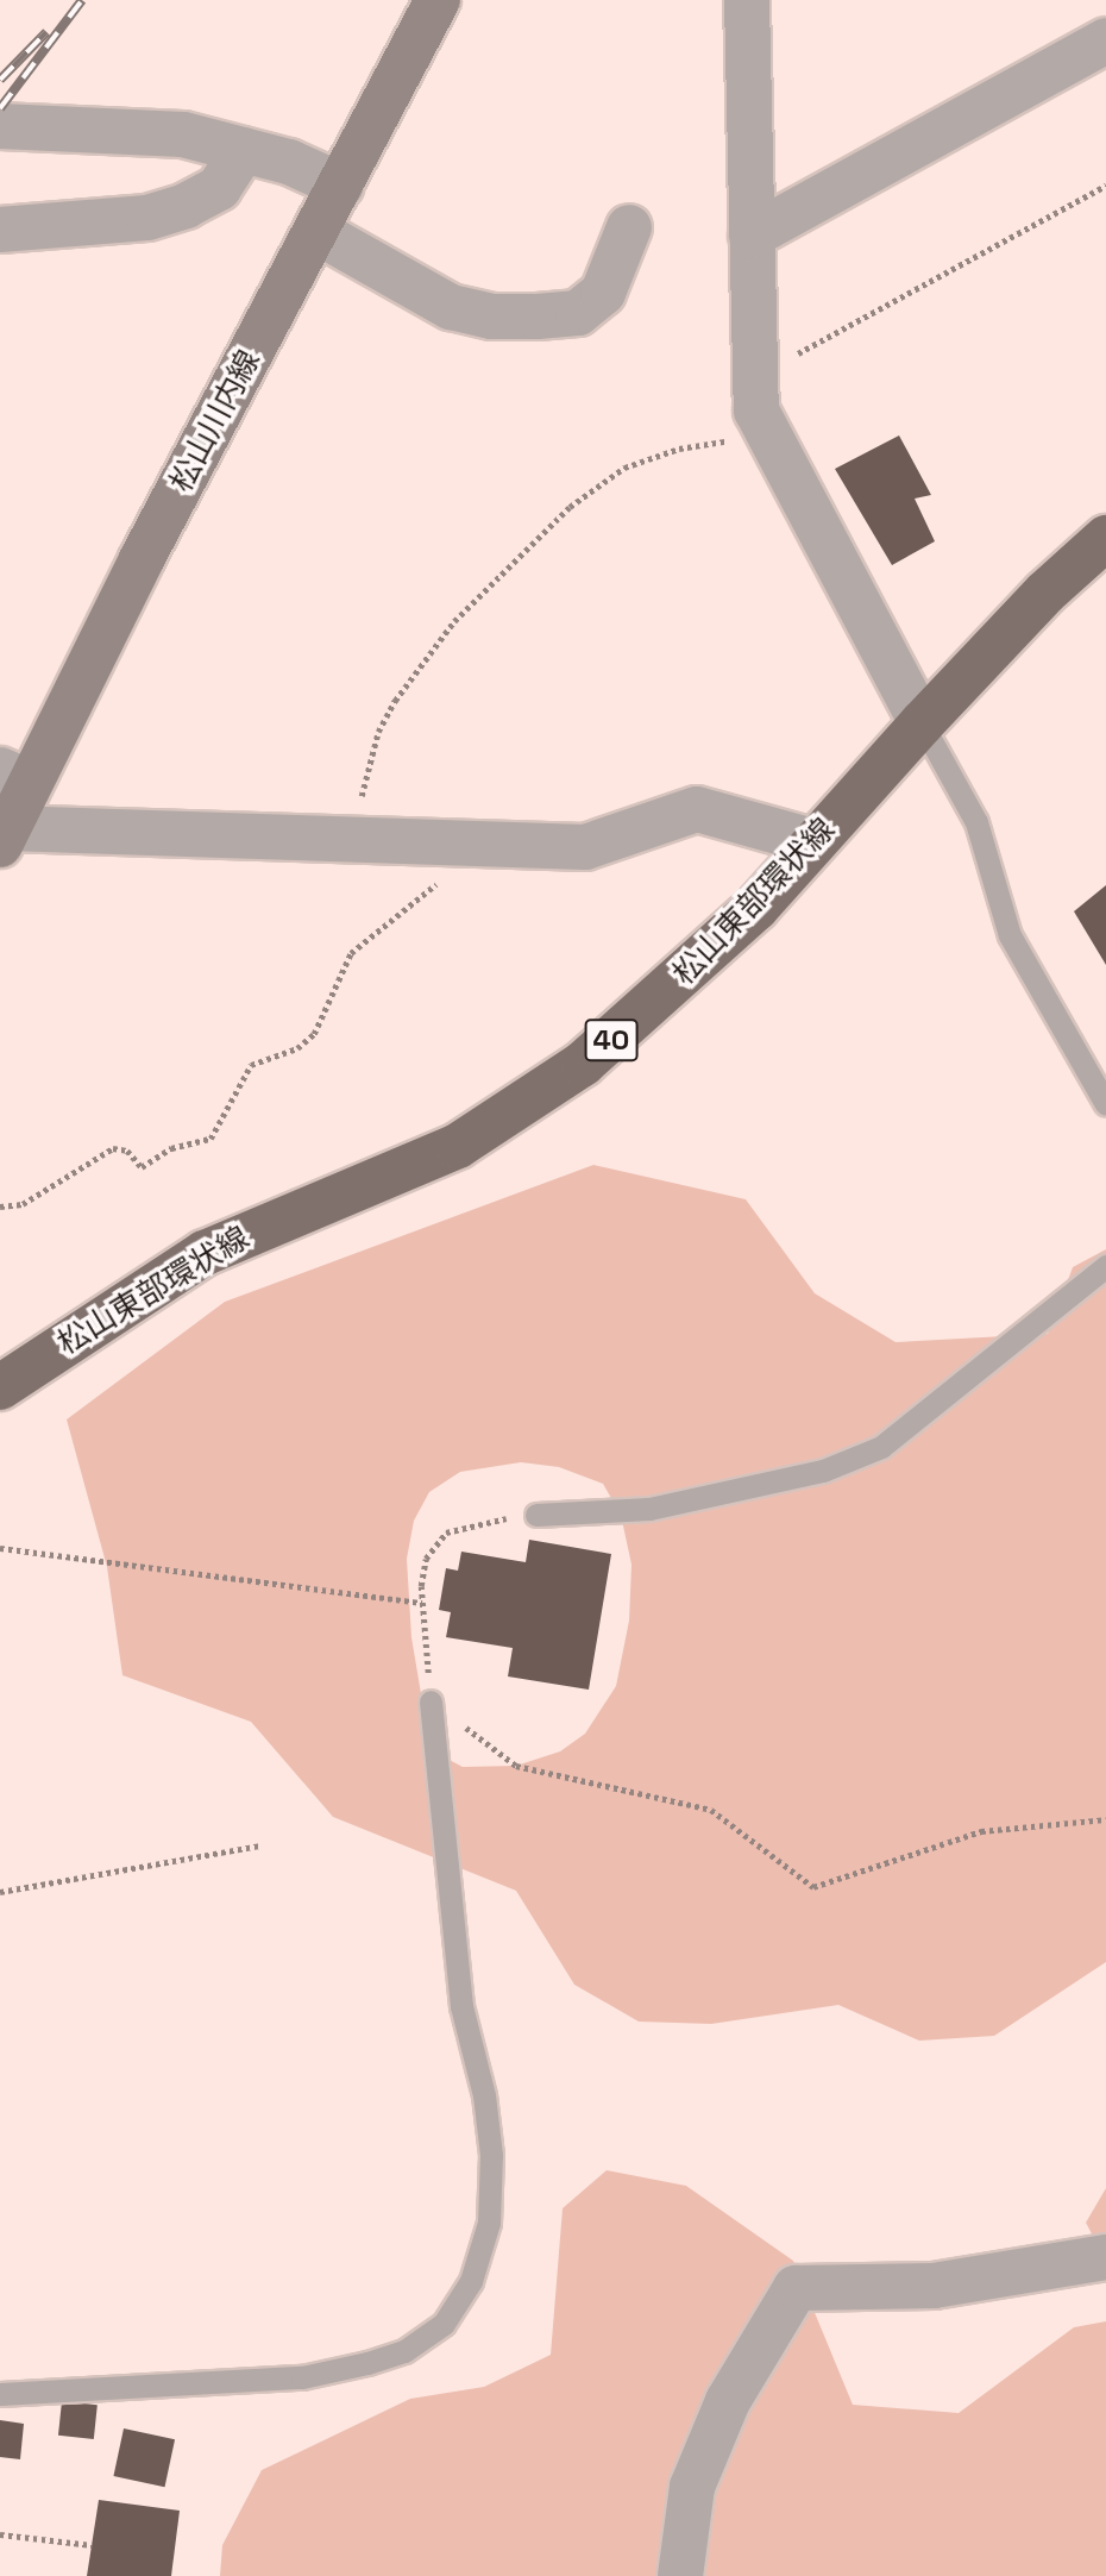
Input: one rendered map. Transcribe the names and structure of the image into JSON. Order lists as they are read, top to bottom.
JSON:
{
  "streets": {
    "main road": ["松山川内線", "松山東部環状線", "40"]
  }
}
